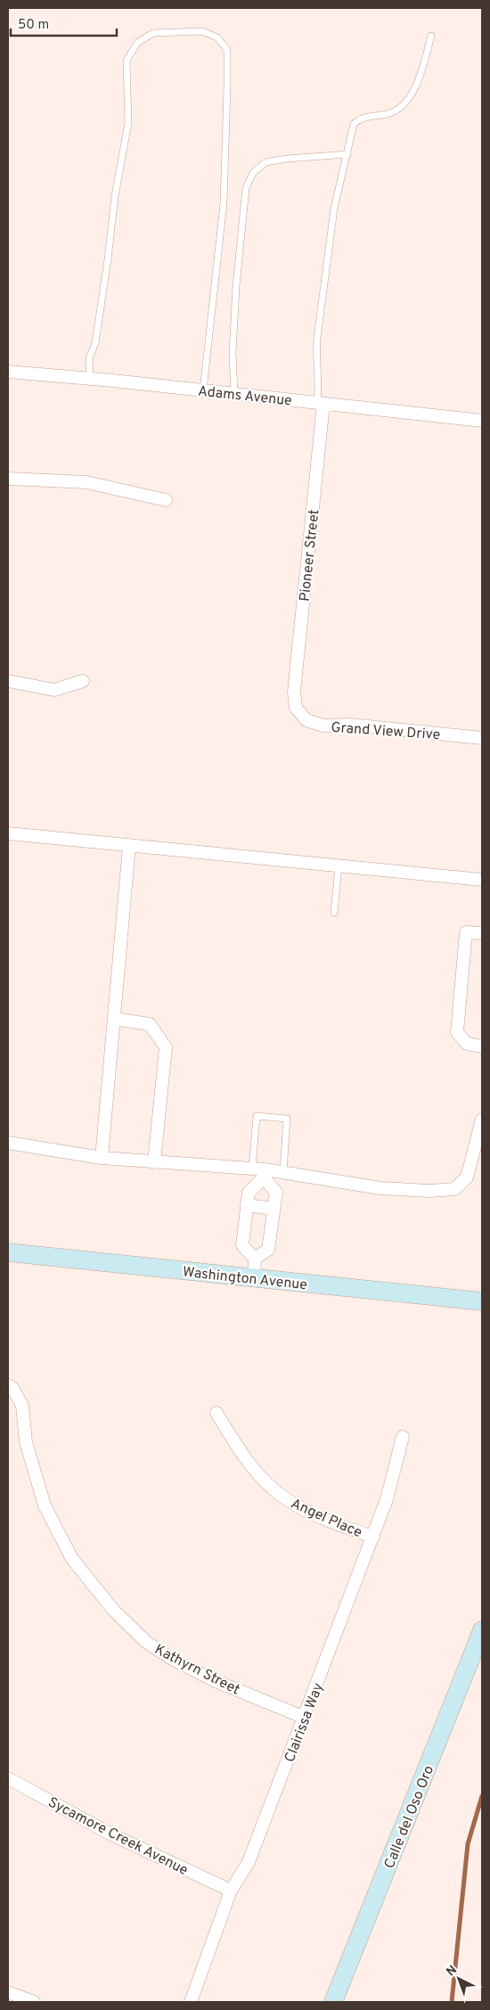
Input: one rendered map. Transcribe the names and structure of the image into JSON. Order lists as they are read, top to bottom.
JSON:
{
  "streets": {
    "main road": ["Washington Avenue", "Calle del Oso Oro"],
    "street": [
      "Adams Avenue",
      "Pioneer Street",
      "Grand View Drive",
      "Angel Place",
      "Kathyrn Street",
      "Clairissa Way",
      "Sycamore Creek Avenue"
    ]
  },
  "crossings": [
    ["Adams Avenue", "Pioneer Street"],
    ["Pioneer Street", "Grand View Drive"],
    ["Angel Place", "Clairissa Way"],
    ["Kathyrn Street", "Clairissa Way"],
    ["Clairissa Way", "Sycamore Creek Avenue"]
  ],
  "scale_bar": "50 m",
  "north": "top left"
}
